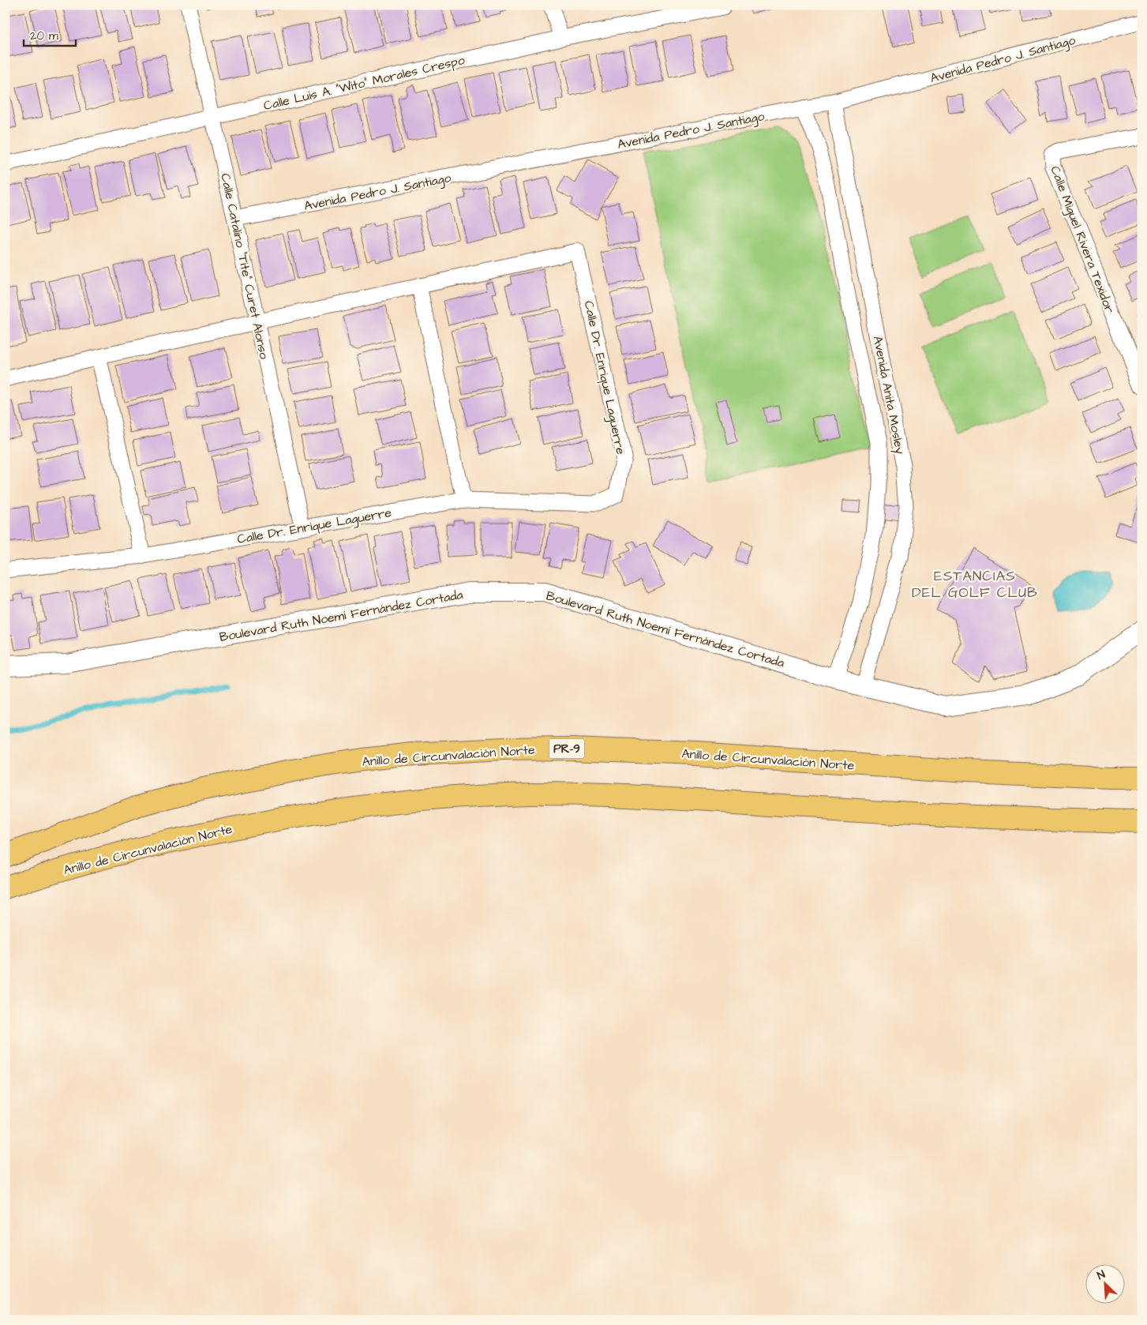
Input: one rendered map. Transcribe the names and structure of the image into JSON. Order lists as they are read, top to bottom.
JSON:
{
  "streets": {
    "highway": ["PR-9", "Anillo de Circunvalación Norte"],
    "street": [
      "Avenida Pedro J. Santiago",
      "Calle Luis A. \"Wito\" Morales Crespo",
      "Calle Miguel Rivera Texidor",
      "Calle Catalino \"Tite\" Curet Alonso",
      "Calle Dr. Enrique Laguerre",
      "Avenida Anita Mosley",
      "Boulevard Ruth Noemí Fernández Cortada"
    ]
  },
  "crossings": [
    ["Avenida Pedro J. Santiago", "Calle Catalino \"Tite\" Curet Alonso"],
    ["Avenida Pedro J. Santiago", "Avenida Anita Mosley"],
    ["Calle Luis A. \"Wito\" Morales Crespo", "Calle Catalino \"Tite\" Curet Alonso"],
    ["Calle Catalino \"Tite\" Curet Alonso", "Calle Dr. Enrique Laguerre"],
    ["Avenida Anita Mosley", "Boulevard Ruth Noemí Fernández Cortada"]
  ],
  "districts": ["ESTANCIAS DEL GOLF CLUB"],
  "scale_bar": "20 m",
  "north": "top left"
}
